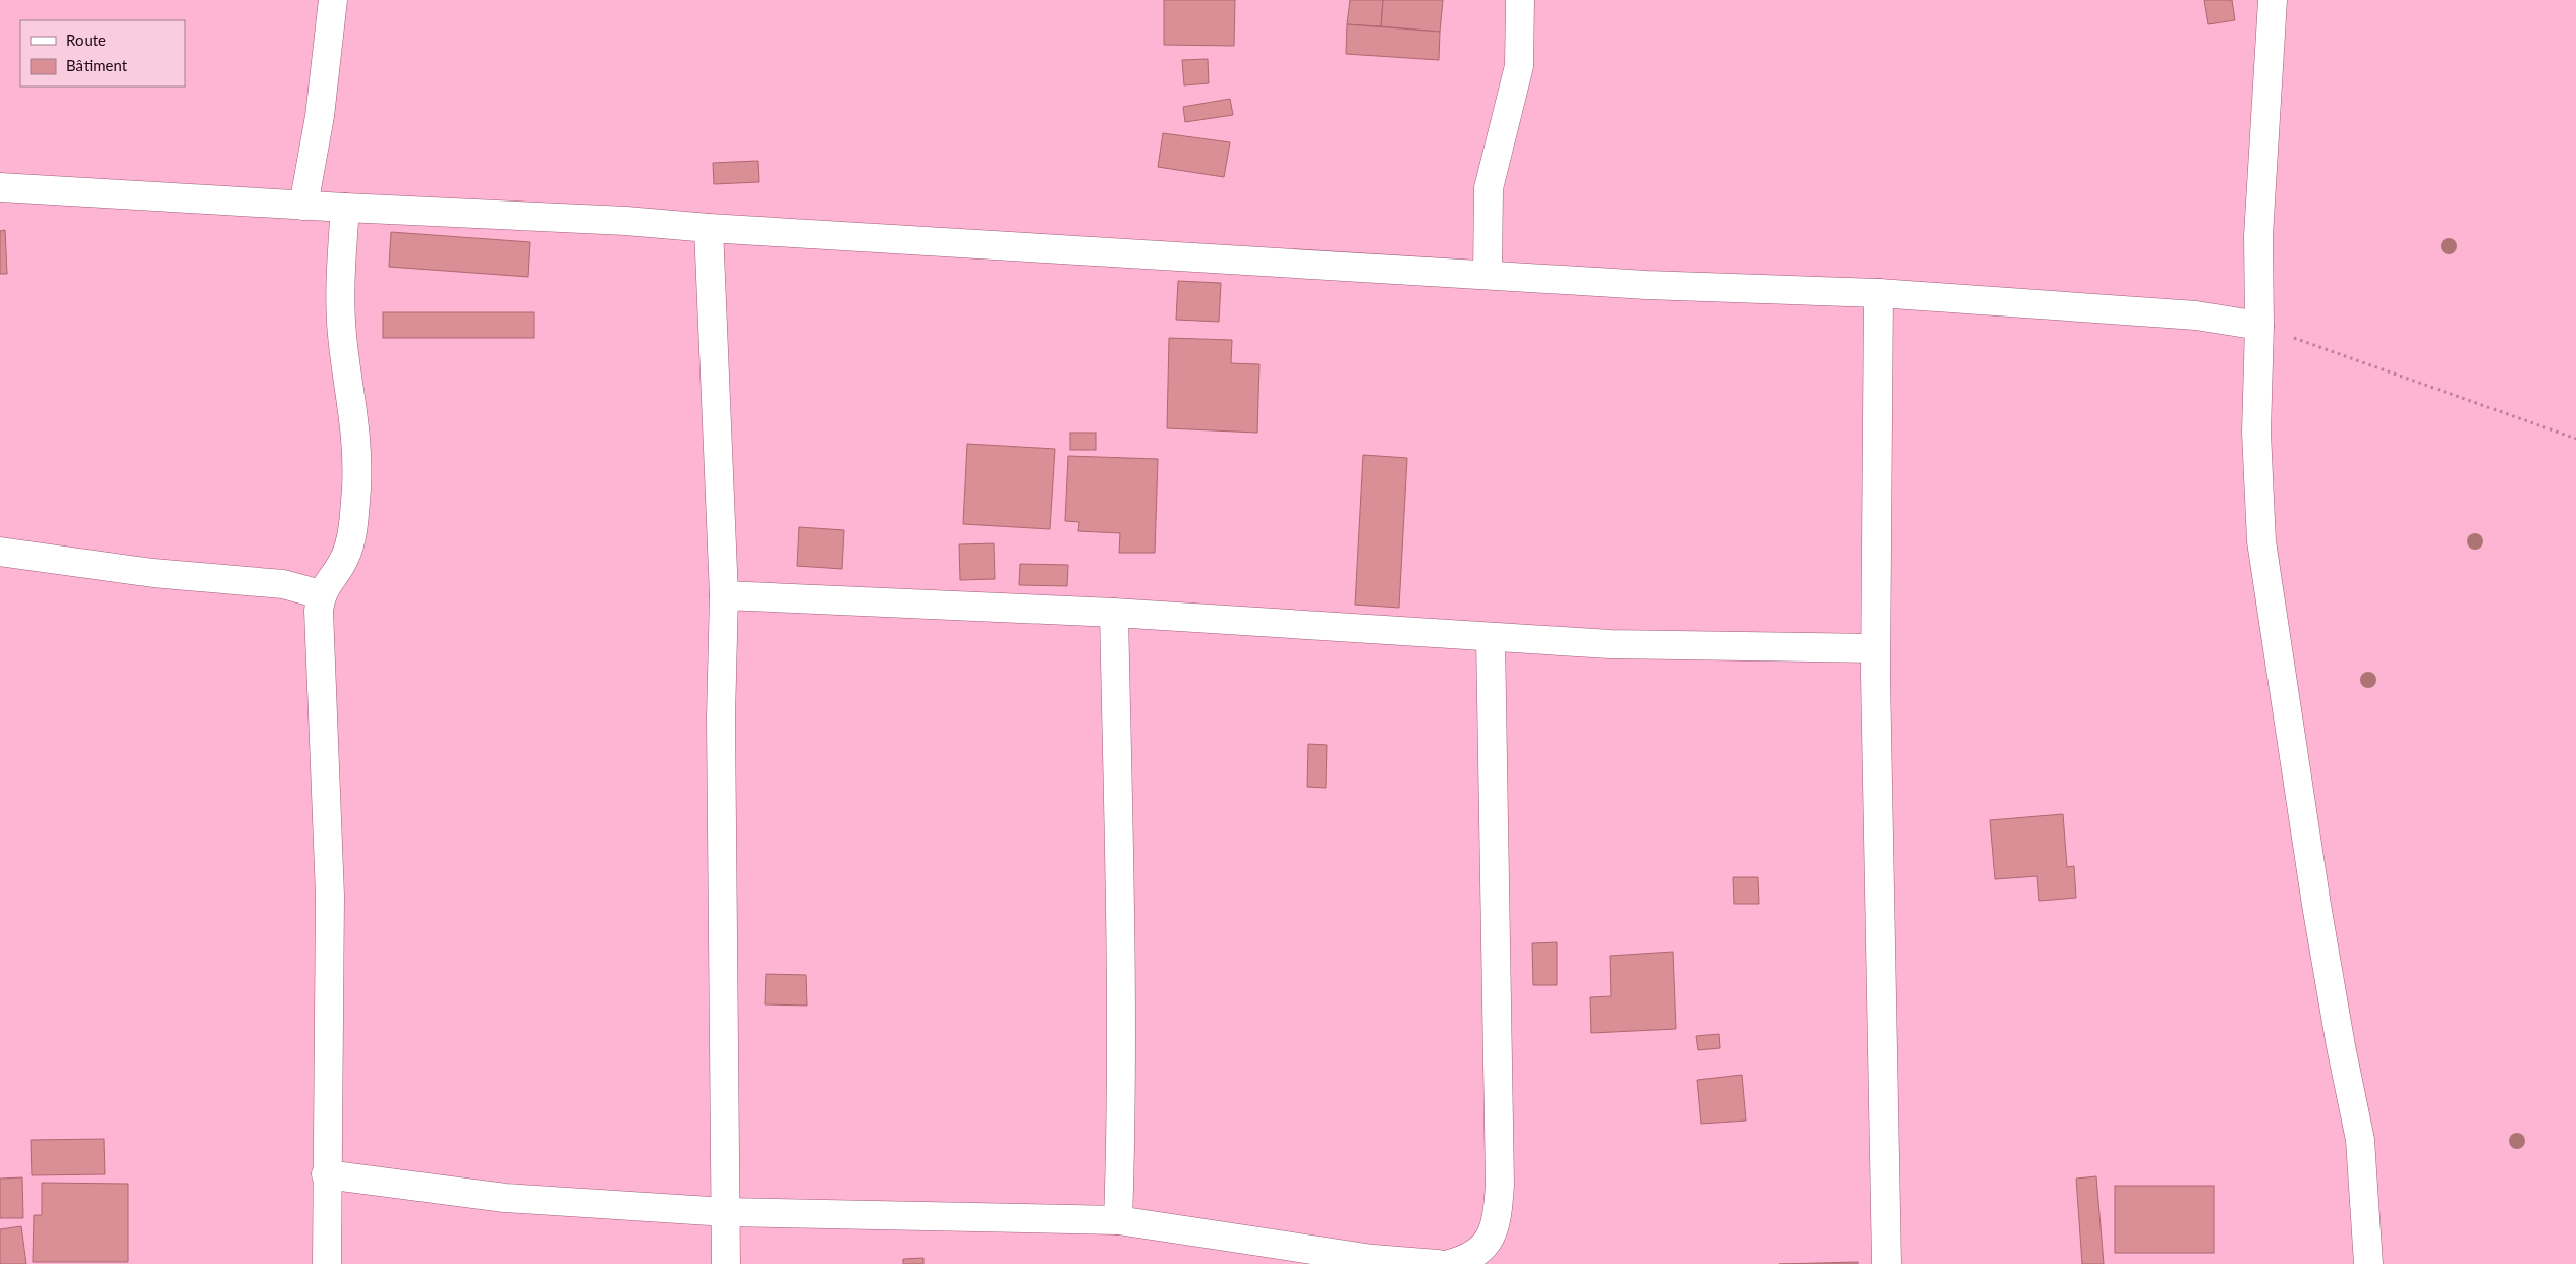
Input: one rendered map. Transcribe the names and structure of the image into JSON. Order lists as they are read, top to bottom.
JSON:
{
  "legend": ["Route", "Bâtiment"]
}
